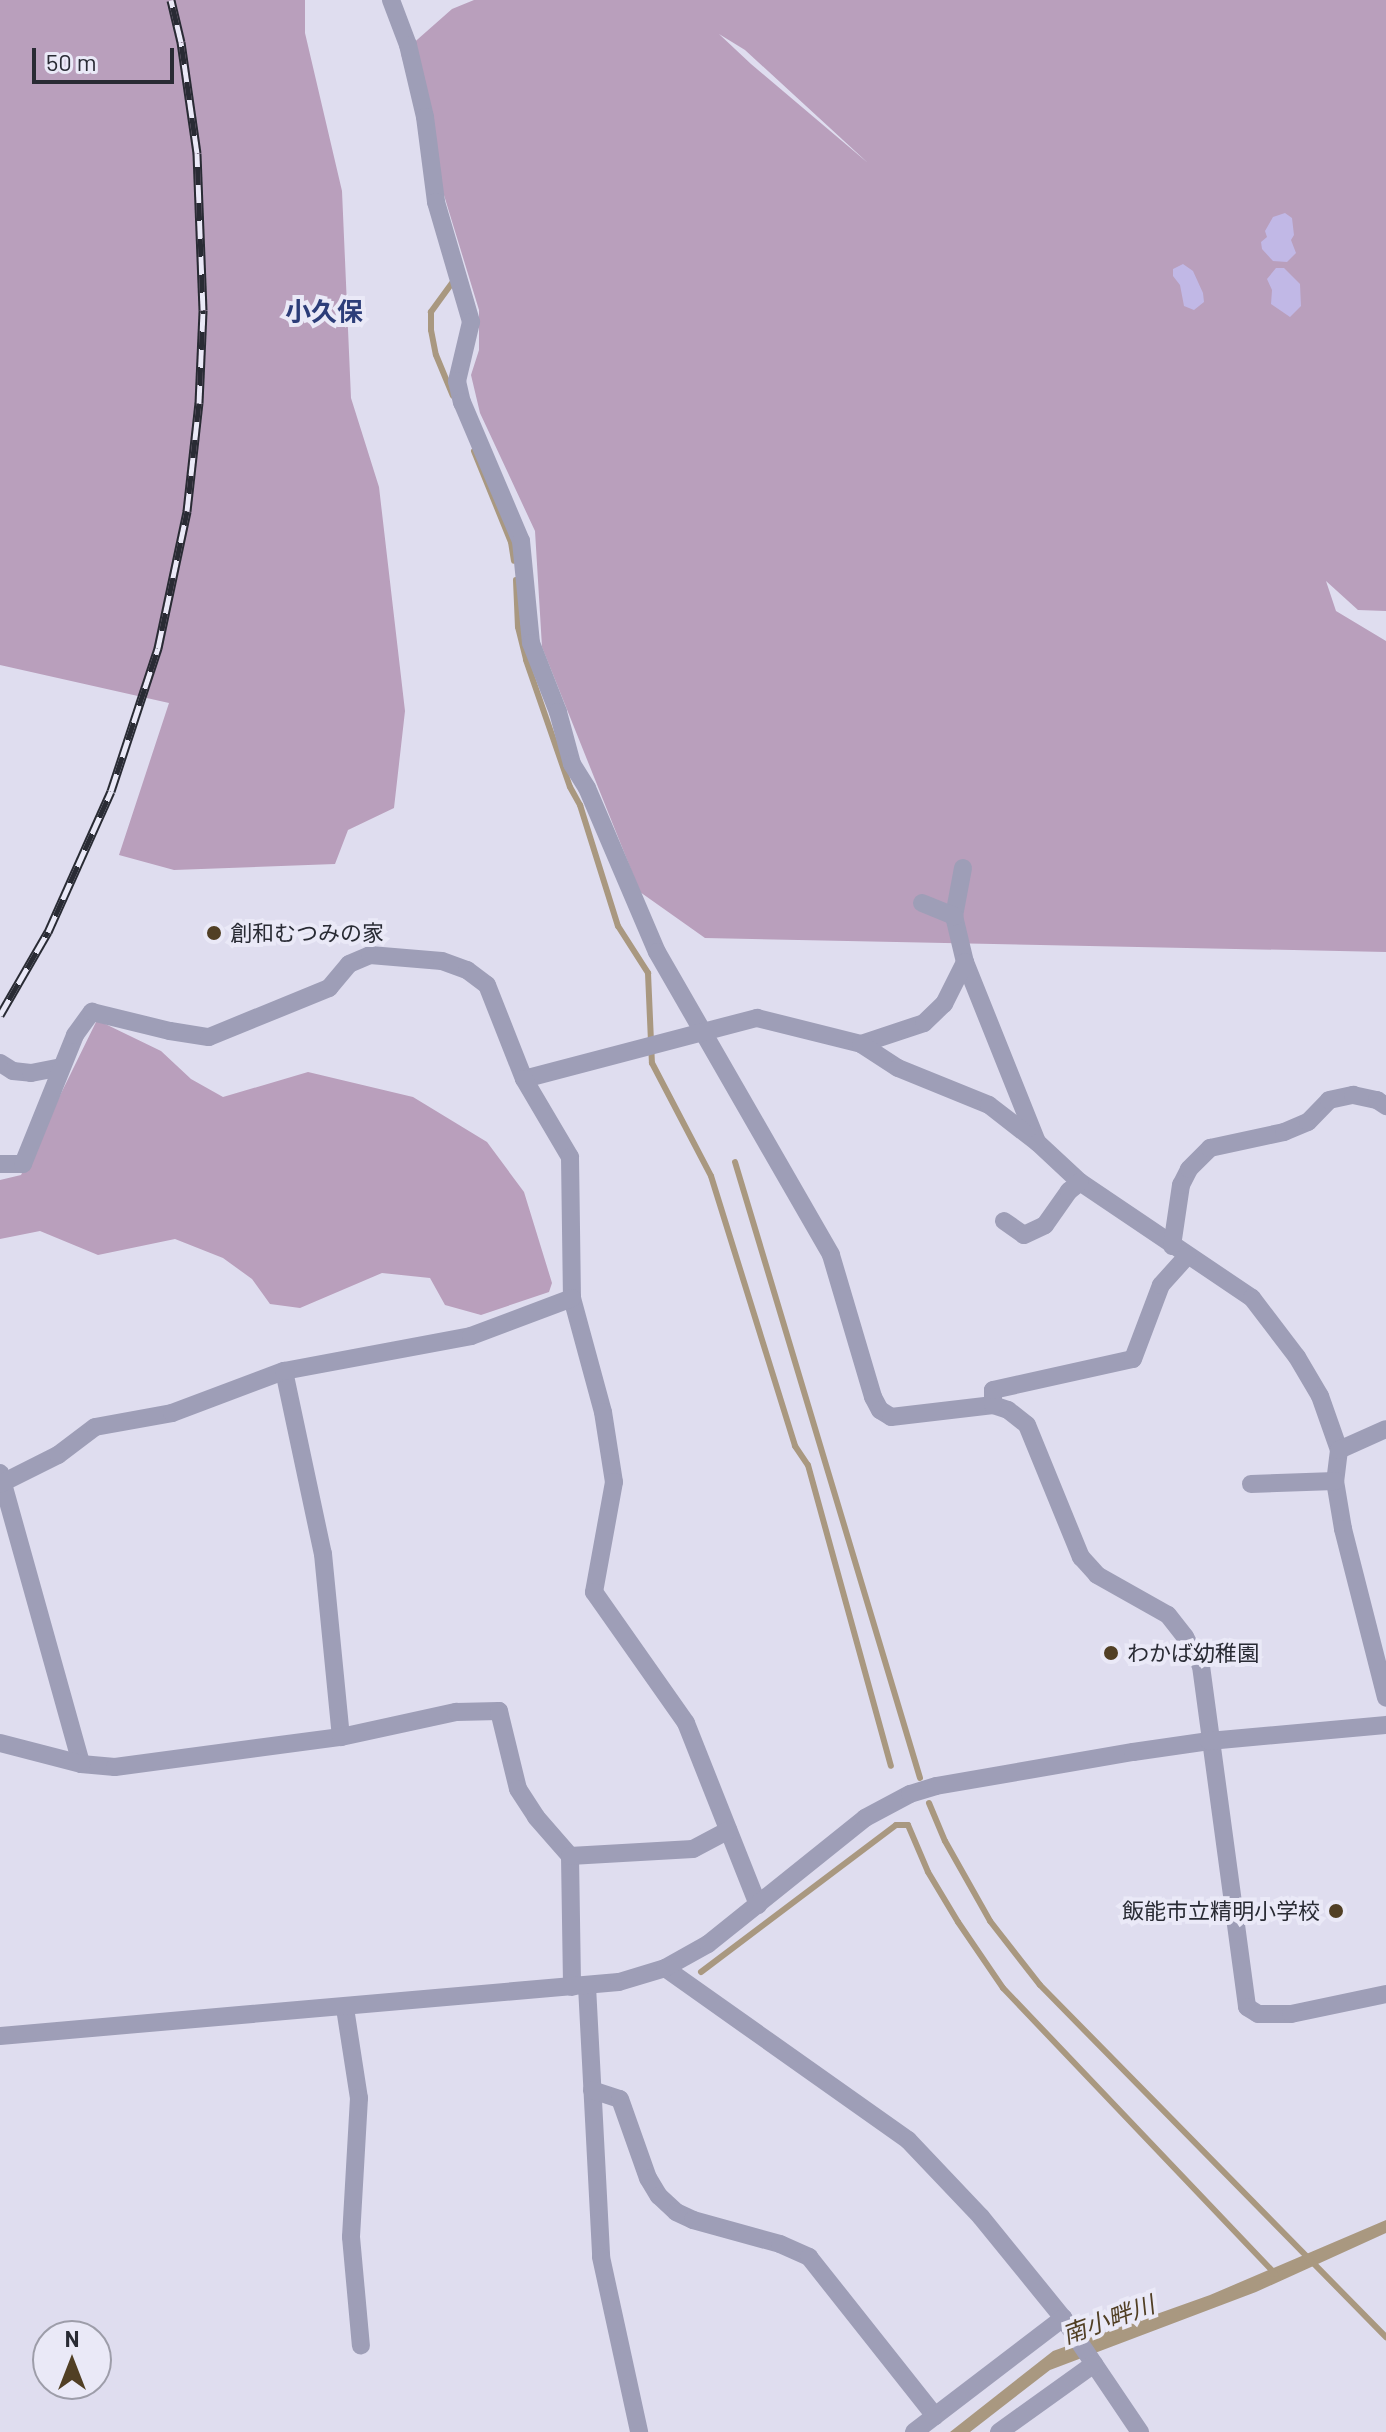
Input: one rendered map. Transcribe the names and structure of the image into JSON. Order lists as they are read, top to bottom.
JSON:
{
  "districts": ["小久保"],
  "water": ["南小畔川"],
  "places": ["創和むつみの家", "わかば幼稚園", "飯能市立精明小学校"],
  "scale_bar": "50 m",
  "north": "top"
}
